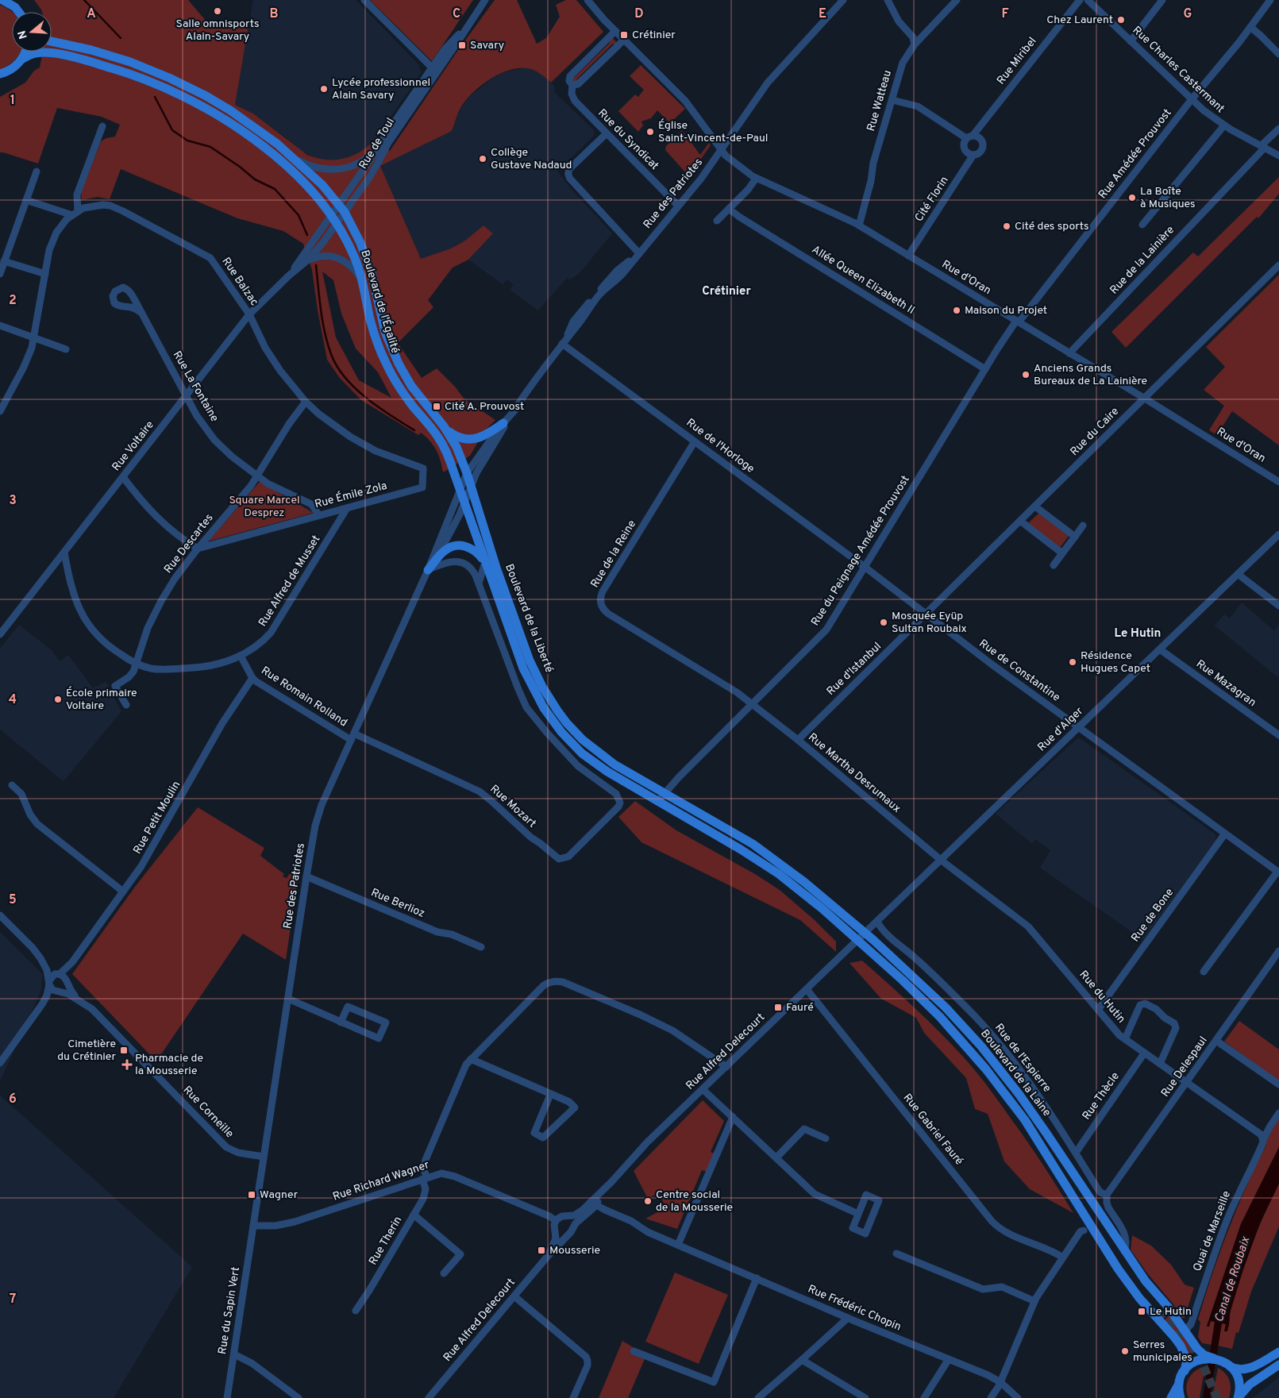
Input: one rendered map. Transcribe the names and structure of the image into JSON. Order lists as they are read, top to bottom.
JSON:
{
  "streets": {
    "main road": ["Boulevard de l'Égalité", "Boulevard de la Liberté", "Boulevard de la Laine"],
    "street": [
      "Rue Miribel",
      "Rue Charles Castermant",
      "Rue Watteau",
      "Rue du Syndicat",
      "Rue de Toul",
      "Rue Amédée Prouvost",
      "Rue des Patriotes",
      "Cité Florin",
      "Rue de la Lainière",
      "Rue d'Oran",
      "Allée Queen Elizabeth II",
      "Rue Balzac",
      "Rue La Fontaine",
      "Rue du Caire",
      "Rue Voltaire",
      "Rue de l'Horloge",
      "Rue Émile Zola",
      "Rue Descartes",
      "Rue du Peignage Amédée Prouvost",
      "Rue de la Reine",
      "Rue Alfred de Musset",
      "Rue d'Istanbul",
      "Rue de Constantine",
      "Rue Mazagran",
      "Rue Romain Rolland",
      "Rue d'Alger",
      "Rue Martha Desrumaux",
      "Rue Mozart",
      "Rue Petit Moulin",
      "Rue Berlioz",
      "Rue de Bone",
      "Rue du Hutin",
      "Rue Alfred Delecourt",
      "Rue de l'Espierre",
      "Rue Delespaul",
      "Rue Thècle",
      "Rue Corneille",
      "Rue Gabriel Fauré",
      "Rue Richard Wagner",
      "Quai de Marseille",
      "Rue Therin",
      "Rue Frédéric Chopin",
      "Rue du Sapin Vert"
    ]
  },
  "crossings": [
    ["Rue Miribel", "Cité Florin"],
    ["Rue Charles Castermant", "Rue Amédée Prouvost"],
    ["Rue Charles Castermant", "Rue de la Lainière"],
    ["Rue Watteau", "Rue d'Oran"],
    ["Rue du Syndicat", "Rue des Patriotes"],
    ["Rue de Toul", "Boulevard de l'Égalité"],
    ["Rue de Toul", "Rue Voltaire"],
    ["Rue Amédée Prouvost", "Rue d'Oran"],
    ["Rue Amédée Prouvost", "Rue du Peignage Amédée Prouvost"],
    ["Rue des Patriotes", "Rue d'Oran"],
    ["Rue des Patriotes", "Boulevard de l'Égalité"],
    ["Rue des Patriotes", "Rue de l'Horloge"],
    ["Rue des Patriotes", "Boulevard de la Liberté"],
    ["Rue des Patriotes", "Rue Romain Rolland"],
    ["Rue des Patriotes", "Rue Mozart"],
    ["Rue des Patriotes", "Rue Berlioz"],
    ["Rue des Patriotes", "Rue Corneille"],
    ["Rue des Patriotes", "Rue Richard Wagner"],
    ["Rue des Patriotes", "Rue du Sapin Vert"],
    ["Cité Florin", "Rue d'Oran"],
    ["Rue de la Lainière", "Rue d'Oran"],
    ["Rue d'Oran", "Rue du Caire"],
    ["Rue d'Oran", "Rue du Peignage Amédée Prouvost"],
    ["Allée Queen Elizabeth II", "Rue du Peignage Amédée Prouvost"],
    ["Rue Balzac", "Rue Voltaire"],
    ["Rue Balzac", "Rue Émile Zola"],
    ["Rue Balzac", "Rue Descartes"],
    ["Boulevard de l'Égalité", "Rue Voltaire"],
    ["Boulevard de l'Égalité", "Boulevard de la Liberté"],
    ["Rue La Fontaine", "Rue Voltaire"],
    ["Rue La Fontaine", "Rue Émile Zola"],
    ["Rue La Fontaine", "Rue Descartes"],
    ["Rue du Caire", "Rue d'Istanbul"],
    ["Rue du Caire", "Rue de Constantine"],
    ["Rue de l'Horloge", "Rue du Peignage Amédée Prouvost"],
    ["Rue de l'Horloge", "Rue de la Reine"],
    ["Rue de l'Horloge", "Rue de Constantine"],
    ["Rue Émile Zola", "Rue Descartes"],
    ["Rue Émile Zola", "Rue Alfred de Musset"],
    ["Rue du Peignage Amédée Prouvost", "Rue de la Reine"],
    ["Rue du Peignage Amédée Prouvost", "Boulevard de la Liberté"],
    ["Rue du Peignage Amédée Prouvost", "Rue de Constantine"],
    ["Rue du Peignage Amédée Prouvost", "Rue Martha Desrumaux"],
    ["Rue de la Reine", "Rue Martha Desrumaux"],
    ["Rue Alfred de Musset", "Rue Romain Rolland"],
    ["Boulevard de la Liberté", "Boulevard de la Laine"],
    ["Rue d'Istanbul", "Rue de Constantine"],
    ["Rue d'Istanbul", "Rue Martha Desrumaux"],
    ["Rue de Constantine", "Rue d'Alger"],
    ["Rue de Constantine", "Rue de Bone"],
    ["Rue Mazagran", "Rue d'Alger"],
    ["Rue Romain Rolland", "Rue Mozart"],
    ["Rue Romain Rolland", "Rue Petit Moulin"],
    ["Rue d'Alger", "Rue Martha Desrumaux"],
    ["Rue d'Alger", "Rue du Hutin"],
    ["Rue d'Alger", "Rue Alfred Delecourt"],
    ["Rue d'Alger", "Rue de l'Espierre"],
    ["Rue d'Alger", "Boulevard de la Laine"],
    ["Rue Martha Desrumaux", "Rue du Hutin"],
    ["Rue Petit Moulin", "Rue Corneille"],
    ["Rue de Bone", "Rue du Hutin"],
    ["Rue du Hutin", "Rue Delespaul"],
    ["Rue du Hutin", "Rue Thècle"],
    ["Rue du Hutin", "Quai de Marseille"],
    ["Rue Alfred Delecourt", "Boulevard de la Laine"],
    ["Rue Alfred Delecourt", "Rue Gabriel Fauré"],
    ["Rue Alfred Delecourt", "Rue Richard Wagner"],
    ["Rue Alfred Delecourt", "Rue Therin"],
    ["Rue Alfred Delecourt", "Rue Frédéric Chopin"],
    ["Rue de l'Espierre", "Rue Delespaul"],
    ["Rue de l'Espierre", "Rue Thècle"],
    ["Boulevard de la Laine", "Quai de Marseille"],
    ["Rue Richard Wagner", "Rue Therin"],
    ["Rue Richard Wagner", "Rue du Sapin Vert"]
  ],
  "districts": ["Crétinier", "Le Hutin"],
  "water": ["Canal de Roubaix"],
  "parks": ["Square Marcel Desprez"],
  "places": {
    "other": [
      "Salle omnisports Alain-Savary",
      "Chez Laurent",
      "Lycée professionnel Alain Savary",
      "Église Saint-Vincent-de-Paul",
      "Collège Gustave Nadaud",
      "La Boîte à Musiques",
      "Cité des sports",
      "Maison du Projet",
      "Anciens Grands Bureaux de La Lainière",
      "Mosquée Eyüp Sultan Roubaix",
      "Résidence Hugues Capet",
      "École primaire Voltaire",
      "Centre social de la Mousserie",
      "Serres municipales"
    ],
    "transit": [
      "Crétinier",
      "Savary",
      "Cité A. Prouvost",
      "Fauré",
      "Cimetière du Crétinier",
      "Wagner",
      "Mousserie",
      "Le Hutin"
    ],
    "health": ["Pharmacie de la Mousserie"]
  },
  "north": "left",
  "grid": {
    "columns": [
      "A",
      "B",
      "C",
      "D",
      "E",
      "F",
      "G"
    ],
    "rows": [
      "1",
      "2",
      "3",
      "4",
      "5",
      "6",
      "7"
    ]
  }
}
